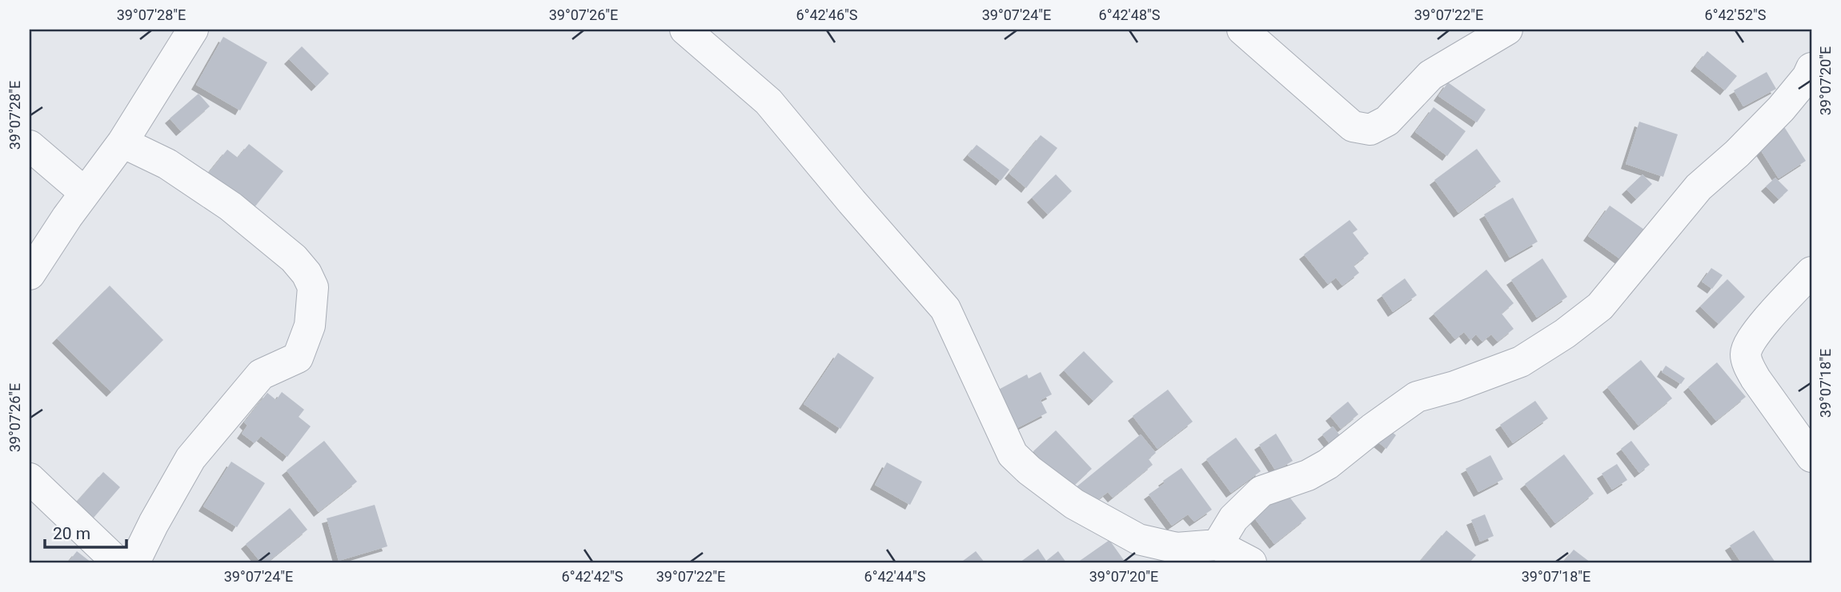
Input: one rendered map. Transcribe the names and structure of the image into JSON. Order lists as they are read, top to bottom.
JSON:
{
  "scale_bar": "20 m",
  "coordinates": [
    "39°07'28\"E",
    "39°07'26\"E",
    "6°42'46\"S",
    "39°07'24\"E",
    "6°42'48\"S",
    "39°07'22\"E",
    "6°42'52\"S",
    "39°07'20\"E",
    "39°07'18\"E",
    "6°42'42\"S",
    "6°42'44\"S"
  ]
}
